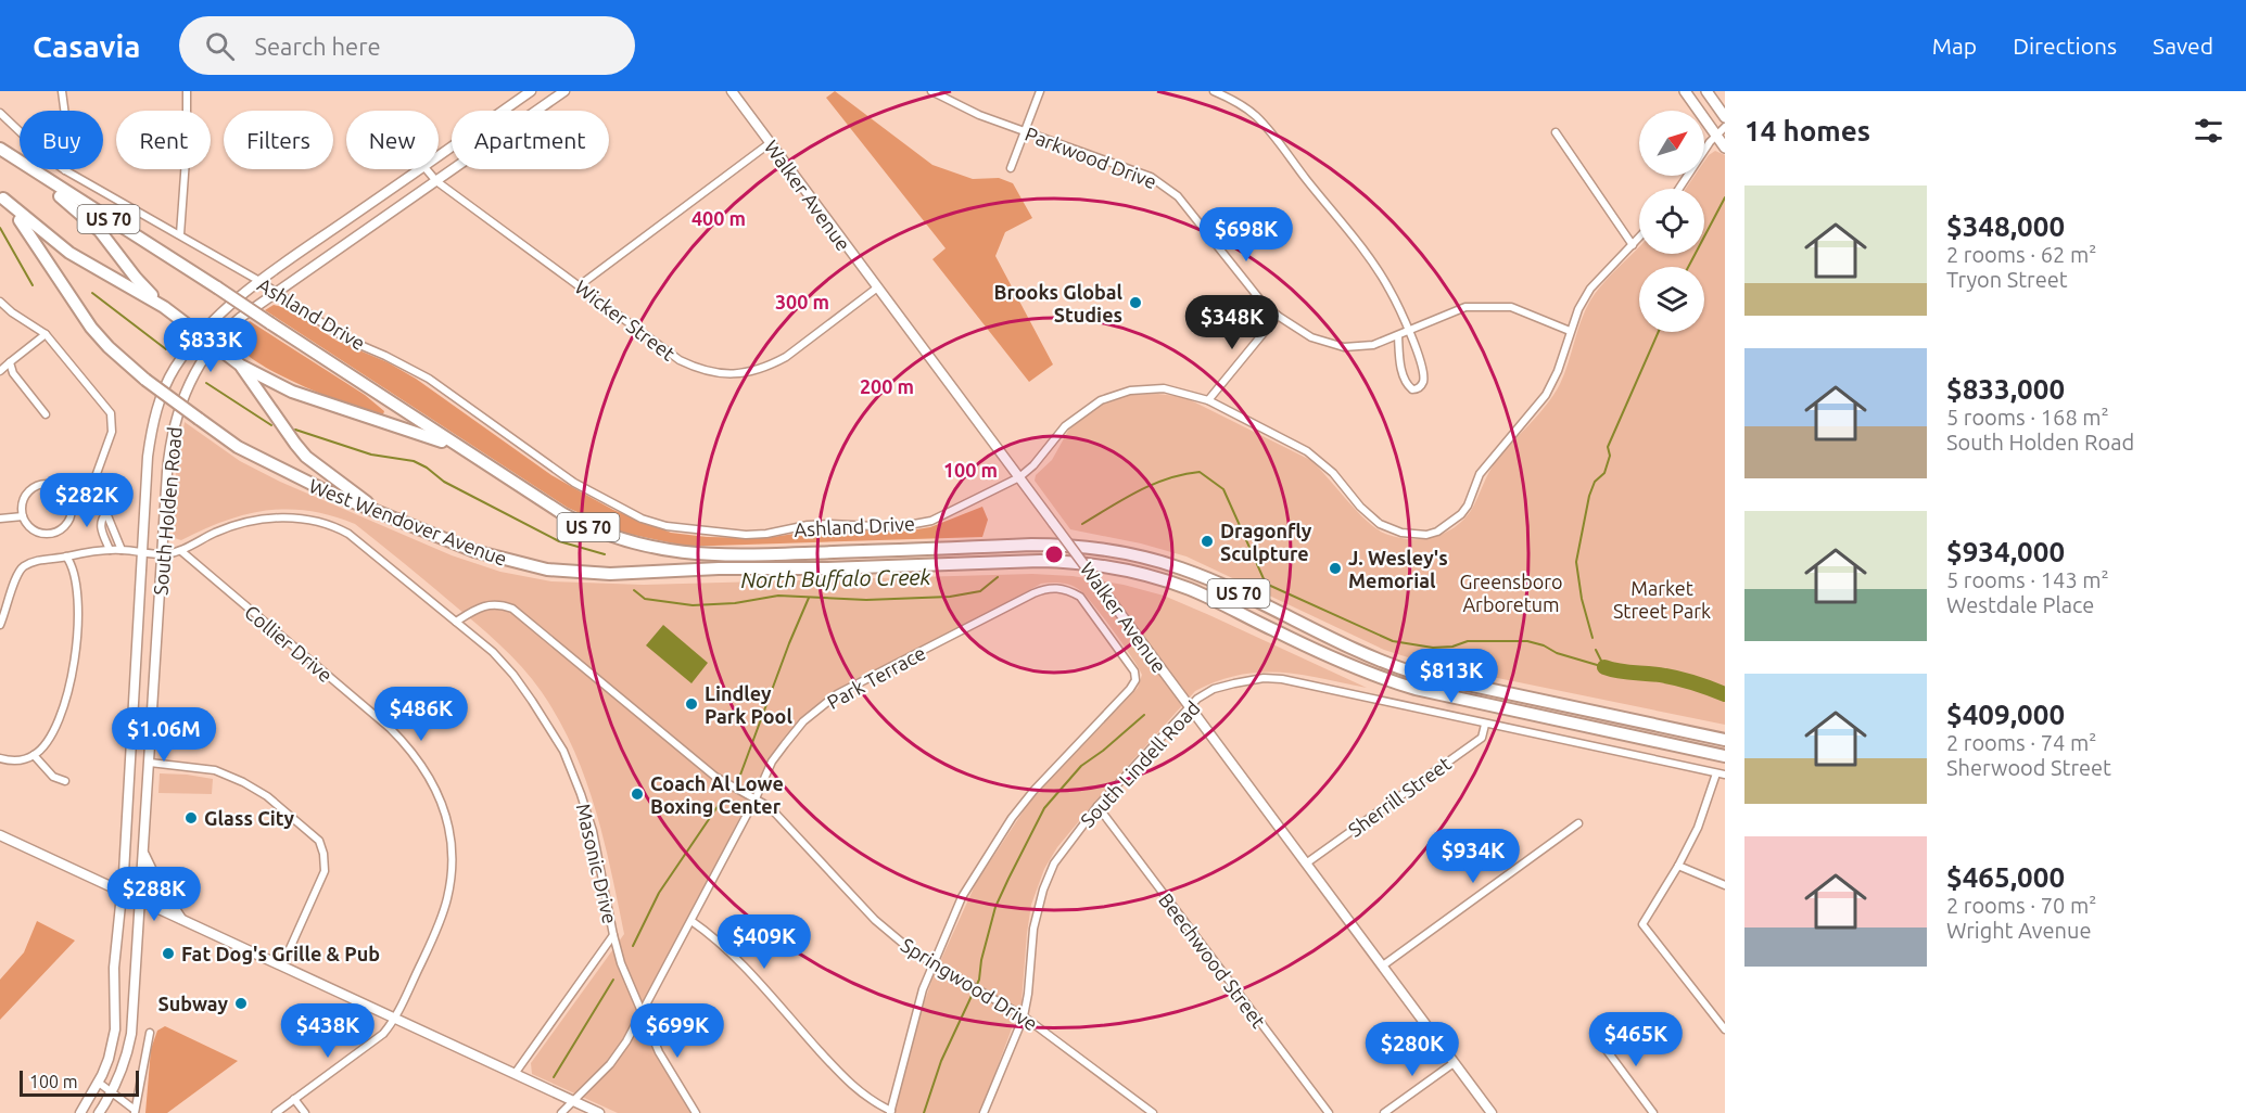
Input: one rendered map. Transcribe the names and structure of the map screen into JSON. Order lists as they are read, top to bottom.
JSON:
{
  "streets": {
    "highway": ["US 70", "West Wendover Avenue"],
    "main road": ["Walker Avenue", "South Holden Road"],
    "street": [
      "Parkwood Drive",
      "Ashland Drive",
      "Wicker Street",
      "Collier Drive",
      "Park Terrace",
      "South Lindell Road",
      "Sherrill Street",
      "Masonic Drive",
      "Beechwood Street",
      "Springwood Drive"
    ]
  },
  "crossings": [
    ["Parkwood Drive", "Ashland Drive"],
    ["Walker Avenue", "Ashland Drive"],
    ["Walker Avenue", "Wicker Street"],
    ["Walker Avenue", "South Lindell Road"],
    ["Walker Avenue", "Sherrill Street"],
    ["Ashland Drive", "South Holden Road"],
    ["Wicker Street", "South Holden Road"],
    ["South Holden Road", "Masonic Drive"],
    ["Collier Drive", "Masonic Drive"],
    ["Park Terrace", "Masonic Drive"],
    ["Park Terrace", "Springwood Drive"],
    ["South Lindell Road", "Sherrill Street"],
    ["South Lindell Road", "Beechwood Street"],
    ["South Lindell Road", "Springwood Drive"],
    ["Masonic Drive", "Springwood Drive"]
  ],
  "water": ["North Buffalo Creek"],
  "parks": ["Greensboro Arboretum", "Market Street Park"],
  "places": [
    "Brooks Global Studies",
    "Dragonfly Sculpture",
    "J. Wesley's Memorial",
    "Lindley Park Pool",
    "Coach Al Lowe Boxing Center",
    "Glass City",
    "Fat Dog's Grille & Pub",
    "Subway"
  ],
  "scale_bar": "100 m",
  "north": "top right",
  "page": {
    "header": "Casavia",
    "search": "Search here",
    "nav": ["Map", "Directions", "Saved"],
    "heading": "14 homes",
    "chip": [
      "Buy",
      "Rent",
      "Filters",
      "New",
      "Apartment"
    ],
    "list": [
      {
        "name": "$348,000",
        "note": "2 rooms · 62 m² · Tryon Street"
      },
      {
        "name": "$833,000",
        "note": "5 rooms · 168 m² · South Holden Road"
      },
      {
        "name": "$934,000",
        "note": "5 rooms · 143 m² · Westdale Place"
      },
      {
        "name": "$409,000",
        "note": "2 rooms · 74 m² · Sherwood Street"
      },
      {
        "name": "$465,000",
        "note": "2 rooms · 70 m² · Wright Avenue"
      }
    ],
    "price": [
      "$698K",
      "$348K",
      "$833K",
      "$282K",
      "$813K",
      "$486K",
      "$1.06M",
      "$934K",
      "$288K",
      "$409K",
      "$438K",
      "$699K",
      "$465K",
      "$280K"
    ],
    "scale": "100 m"
  },
  "rings": [
    "400 m",
    "300 m",
    "200 m",
    "100 m"
  ]
}
